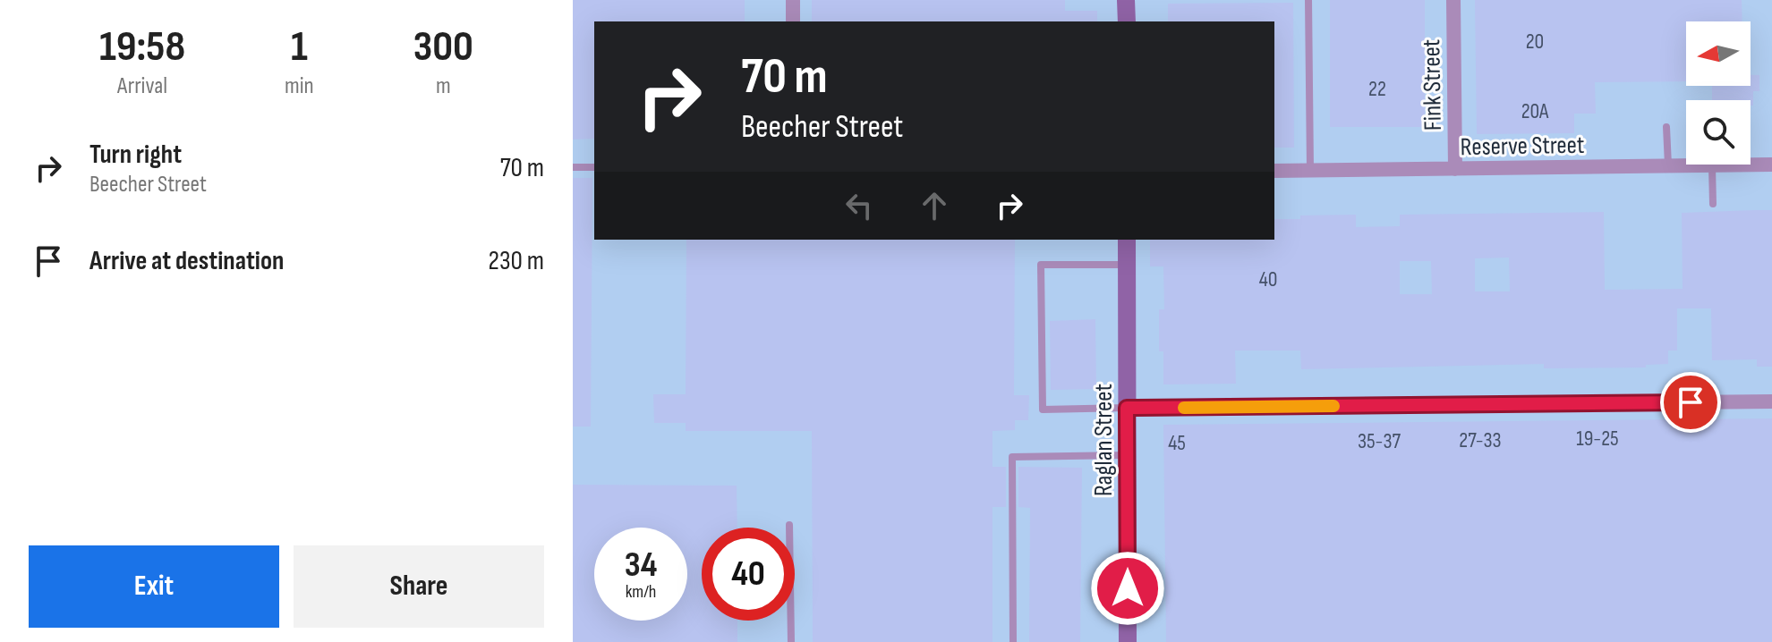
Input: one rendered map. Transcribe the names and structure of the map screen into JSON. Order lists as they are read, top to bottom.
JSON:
{
  "streets": {
    "street": ["Fink Street", "Reserve Street", "Raglan Street"]
  },
  "crossings": [
    ["Fink Street", "Reserve Street"]
  ],
  "house_numbers": [
    "20",
    "22",
    "20A",
    "40",
    "19-25",
    "27-33",
    "35-37",
    "45"
  ],
  "north": "left",
  "page": {
    "eta": [
      "19:58",
      "Arrival",
      "1",
      "min",
      "300",
      "m"
    ],
    "turn": ["70 m", "Beecher Street"],
    "list": [
      {
        "name": "Turn right",
        "note": "Beecher Street",
        "value": "70 m"
      },
      {
        "name": "Arrive at destination",
        "value": "230 m"
      }
    ],
    "speed": "34 km/h",
    "limit": "40",
    "buttons": ["Exit", "Share"]
  }
}
